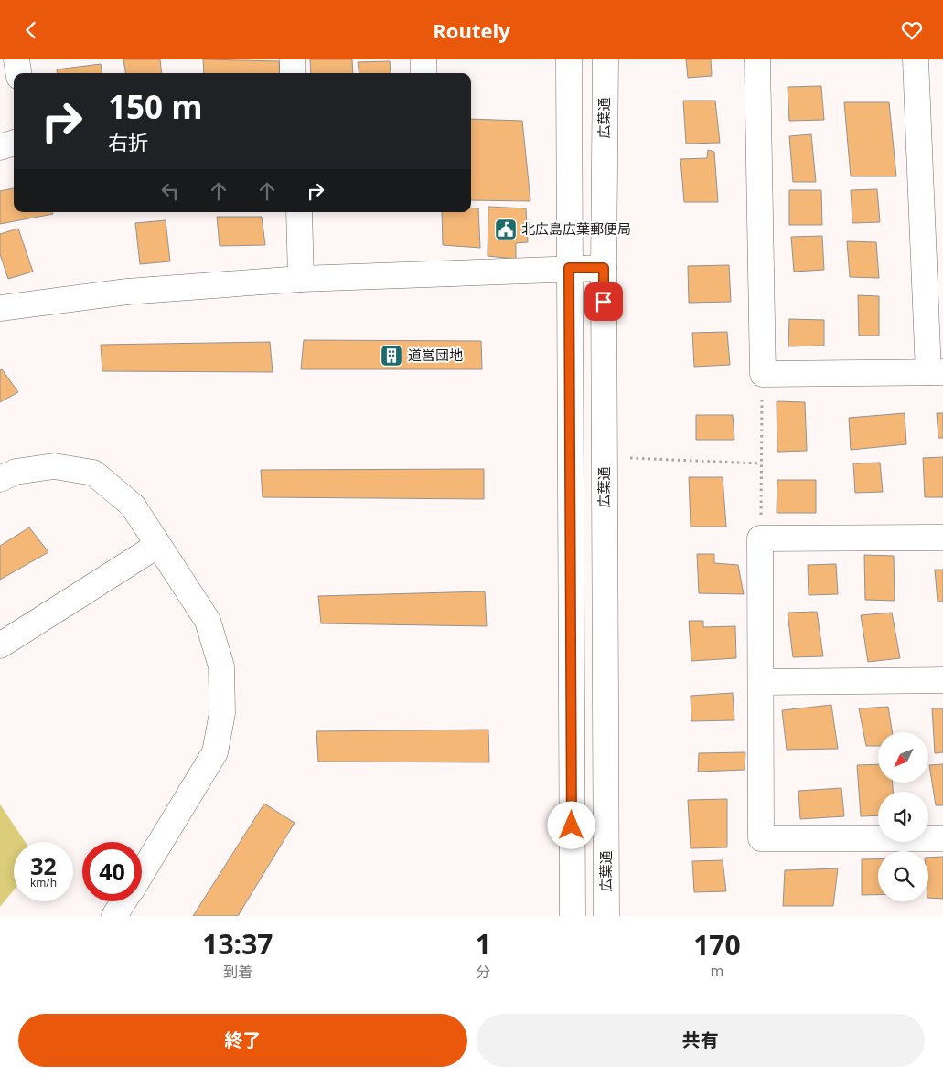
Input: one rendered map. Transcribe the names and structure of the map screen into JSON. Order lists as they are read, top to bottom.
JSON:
{
  "streets": {
    "street": ["広葉通"]
  },
  "places": {
    "public building": ["北広島広葉郵便局"],
    "building": ["道営団地"]
  },
  "north": "bottom left",
  "page": {
    "header": "Routely",
    "turn": ["150 m", "右折"],
    "speed": "32 km/h",
    "limit": "40",
    "eta": [
      "13:37",
      "到着",
      "1",
      "分",
      "170",
      "m"
    ],
    "buttons": ["終了", "共有"]
  }
}
